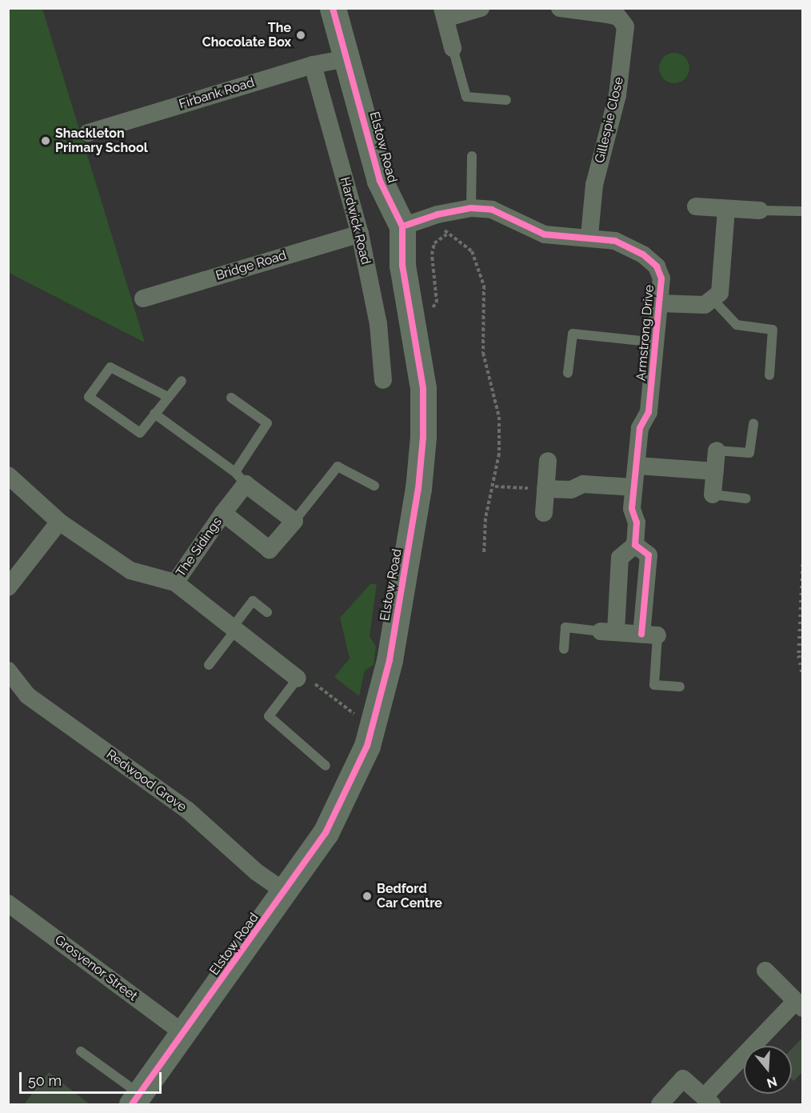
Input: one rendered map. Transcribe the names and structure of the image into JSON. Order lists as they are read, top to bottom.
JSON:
{
  "streets": {
    "street": [
      "Firbank Road",
      "Gillespie Close",
      "Elstow Road",
      "Hardwick Road",
      "Bridge Road",
      "Armstrong Drive",
      "The Sidings",
      "Redwood Grove",
      "Grosvenor Street"
    ]
  },
  "crossings": [
    ["Firbank Road", "Elstow Road"],
    ["Firbank Road", "Hardwick Road"],
    ["Gillespie Close", "Armstrong Drive"],
    ["Elstow Road", "Armstrong Drive"],
    ["Elstow Road", "Redwood Grove"],
    ["Elstow Road", "Grosvenor Street"],
    ["Hardwick Road", "Bridge Road"]
  ],
  "places": ["The Chocolate Box", "Shackleton Primary School", "Bedford Car Centre"],
  "scale_bar": "50 m",
  "north": "bottom"
}
